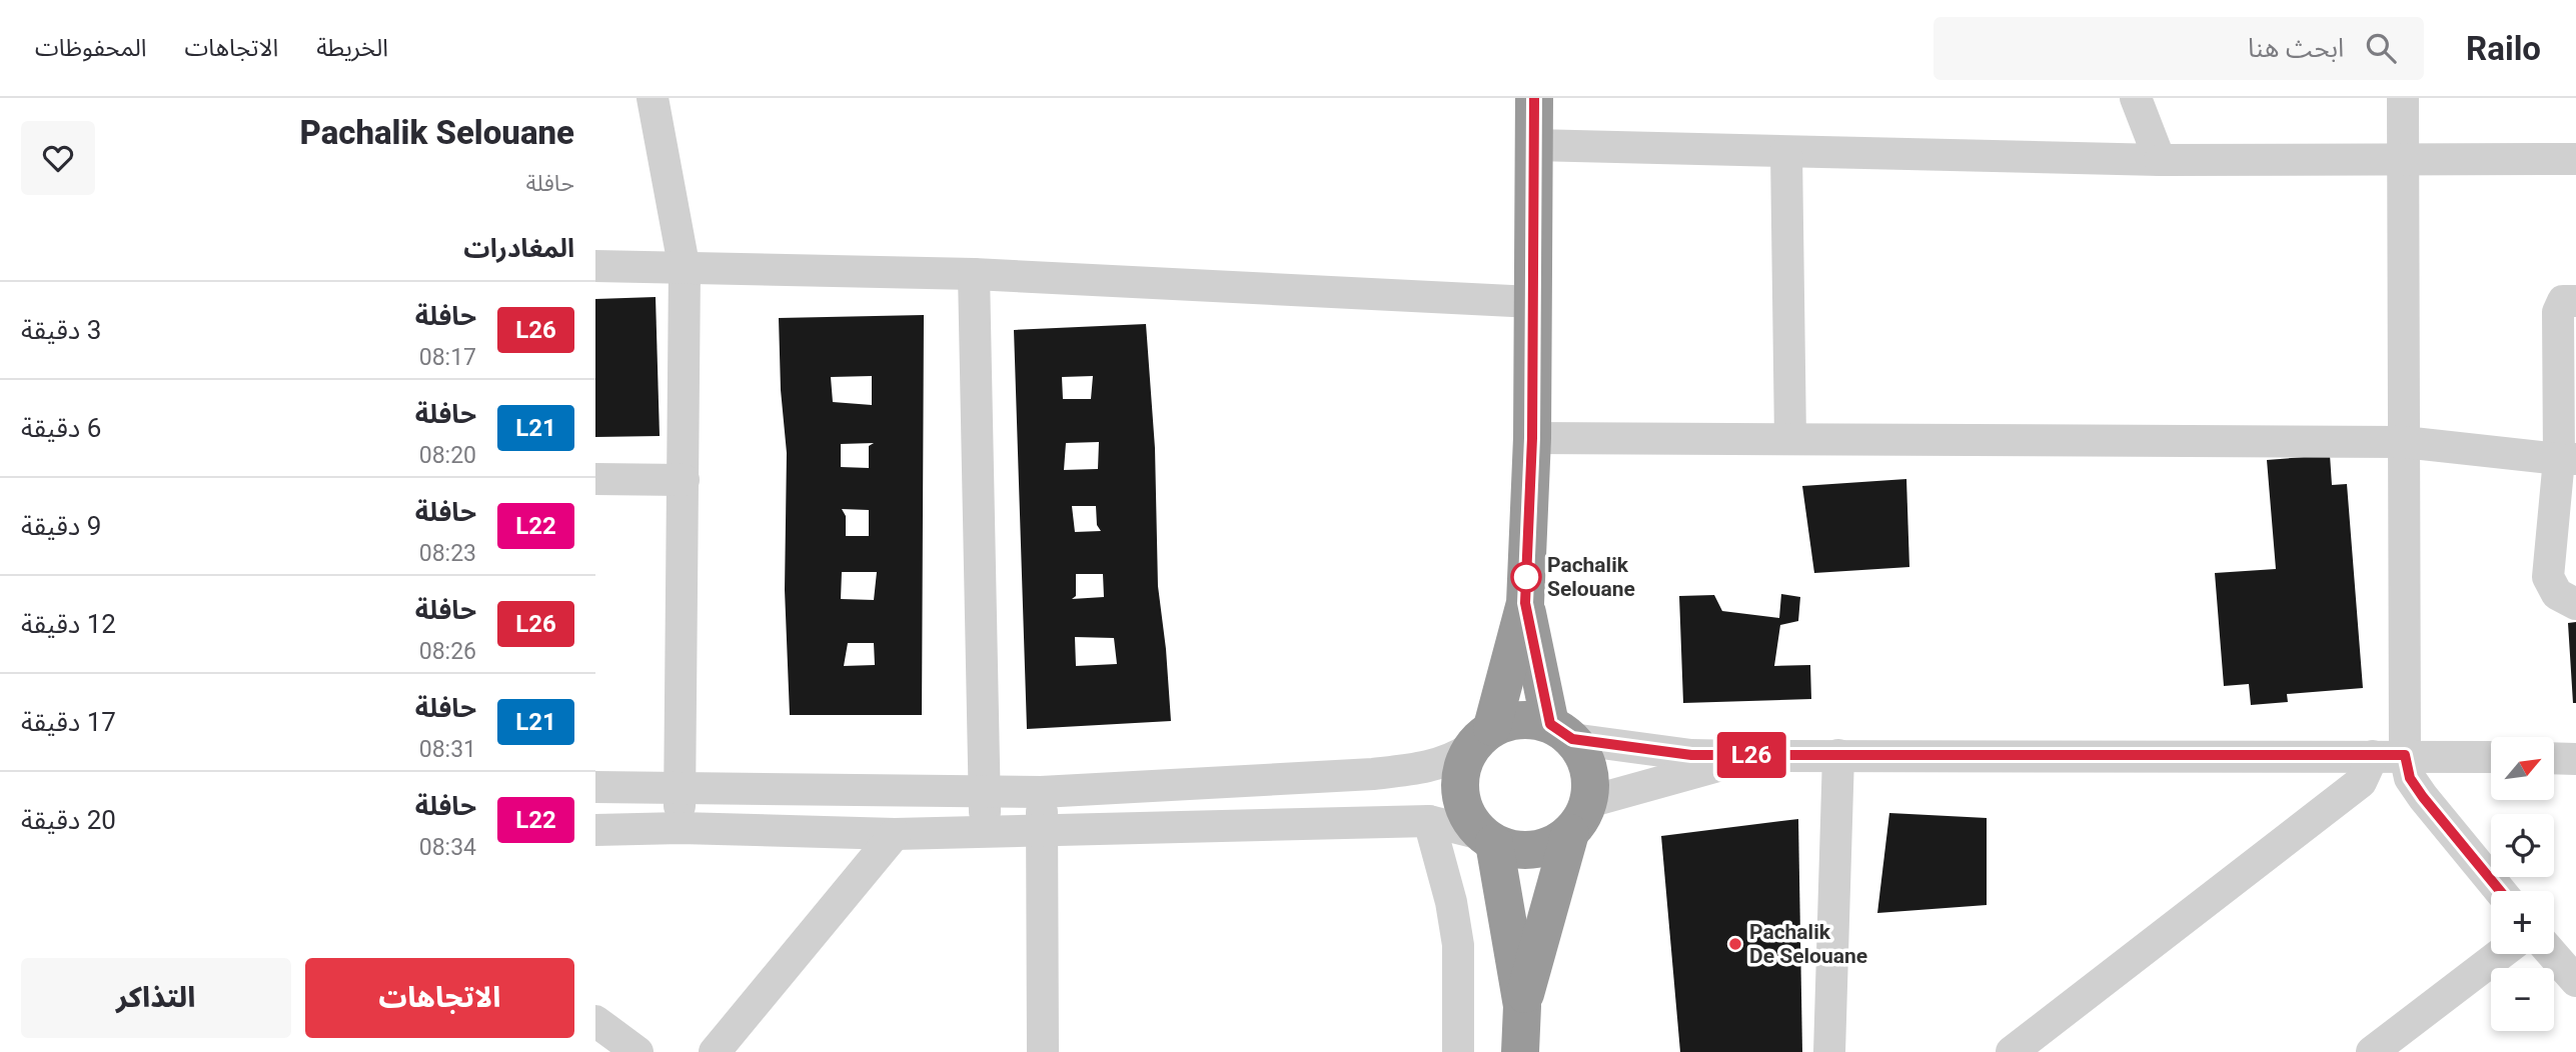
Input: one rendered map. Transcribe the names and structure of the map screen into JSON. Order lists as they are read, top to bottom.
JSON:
{
  "places": ["Pachalik Selouane", "Pachalik De Selouane"],
  "lines": ["bus line L26"],
  "north": "top right",
  "page": {
    "header": "Railo",
    "search": "ابحث هنا",
    "nav": ["الخريطة", "الاتجاهات", "المحفوظات"],
    "on_map": "L26",
    "heading": [
      ["Pachalik Selouane", "حافلة"],
      "المغادرات"
    ],
    "list": [
      {
        "mark": "L26",
        "name": "حافلة",
        "note": "08:17",
        "value": "3 دقيقة"
      },
      {
        "mark": "L21",
        "name": "حافلة",
        "note": "08:20",
        "value": "6 دقيقة"
      },
      {
        "mark": "L22",
        "name": "حافلة",
        "note": "08:23",
        "value": "9 دقيقة"
      },
      {
        "mark": "L26",
        "name": "حافلة",
        "note": "08:26",
        "value": "12 دقيقة"
      },
      {
        "mark": "L21",
        "name": "حافلة",
        "note": "08:31",
        "value": "17 دقيقة"
      },
      {
        "mark": "L22",
        "name": "حافلة",
        "note": "08:34",
        "value": "20 دقيقة"
      }
    ],
    "map_buttons": ["+", "−"],
    "buttons": ["الاتجاهات", "التذاكر"]
  }
}
